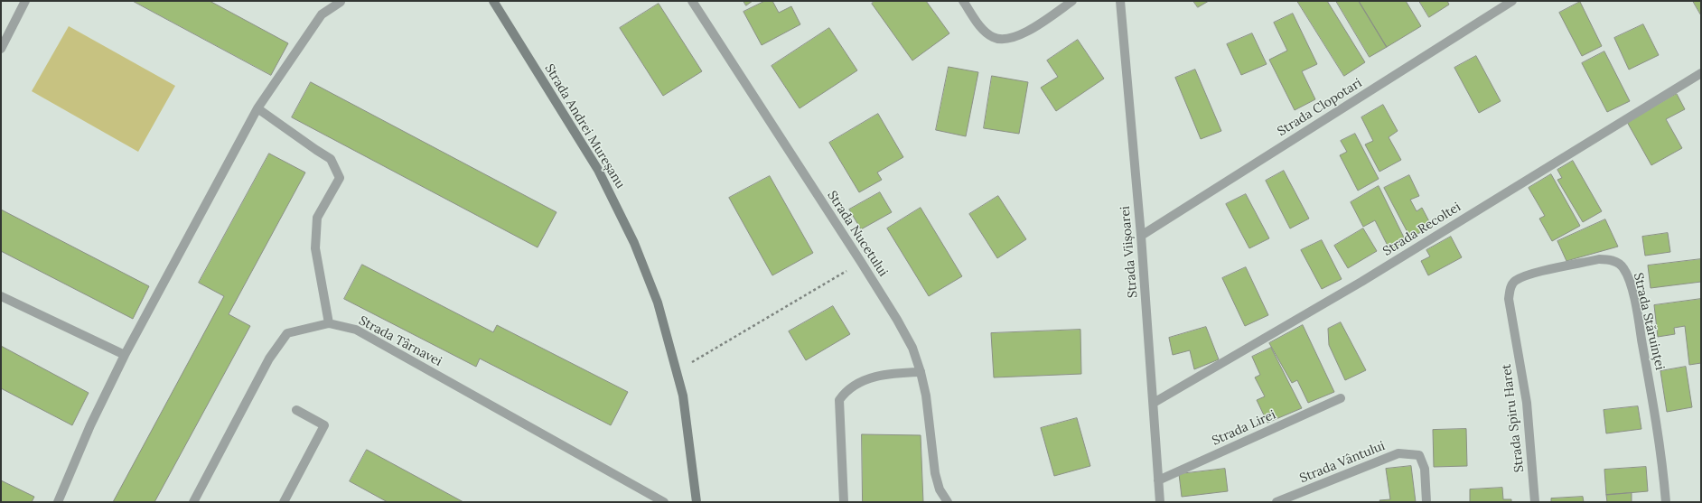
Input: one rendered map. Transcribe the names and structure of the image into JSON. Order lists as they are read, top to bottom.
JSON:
{
  "streets": {
    "street": [
      "Strada Clopotari",
      "Strada Andrei Mureșanu",
      "Strada Recoltei",
      "Strada Nucetului",
      "Strada Viișoarei",
      "Strada Stăruinței",
      "Strada Târnavei",
      "Strada Spiru Haret",
      "Strada Lirei",
      "Strada Vântului"
    ]
  },
  "crossings": [
    ["Strada Clopotari", "Strada Viișoarei"],
    ["Strada Recoltei", "Strada Viișoarei"],
    ["Strada Viișoarei", "Strada Lirei"],
    ["Strada Stăruinței", "Strada Spiru Haret"]
  ]
}
